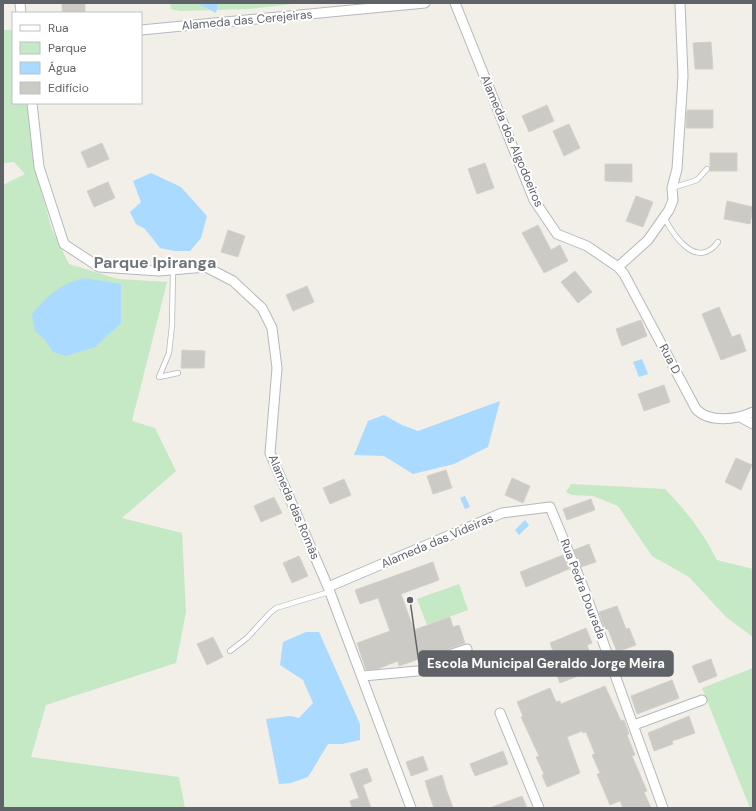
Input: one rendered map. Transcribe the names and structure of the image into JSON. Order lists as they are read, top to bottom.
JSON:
{
  "streets": {
    "street": [
      "Alameda das Cerejeiras",
      "Alameda dos Algodoeiros",
      "Rua D",
      "Alameda das Romãs",
      "Alameda das Videiras",
      "Rua Pedra Dourada"
    ]
  },
  "crossings": [
    ["Alameda dos Algodoeiros", "Rua D"],
    ["Alameda das Romãs", "Alameda das Videiras"],
    ["Alameda das Videiras", "Rua Pedra Dourada"]
  ],
  "districts": ["Parque Ipiranga"],
  "places": ["Escola Municipal Geraldo Jorge Meira"],
  "legend": [
    "Rua",
    "Parque",
    "Água",
    "Edifício"
  ]
}
